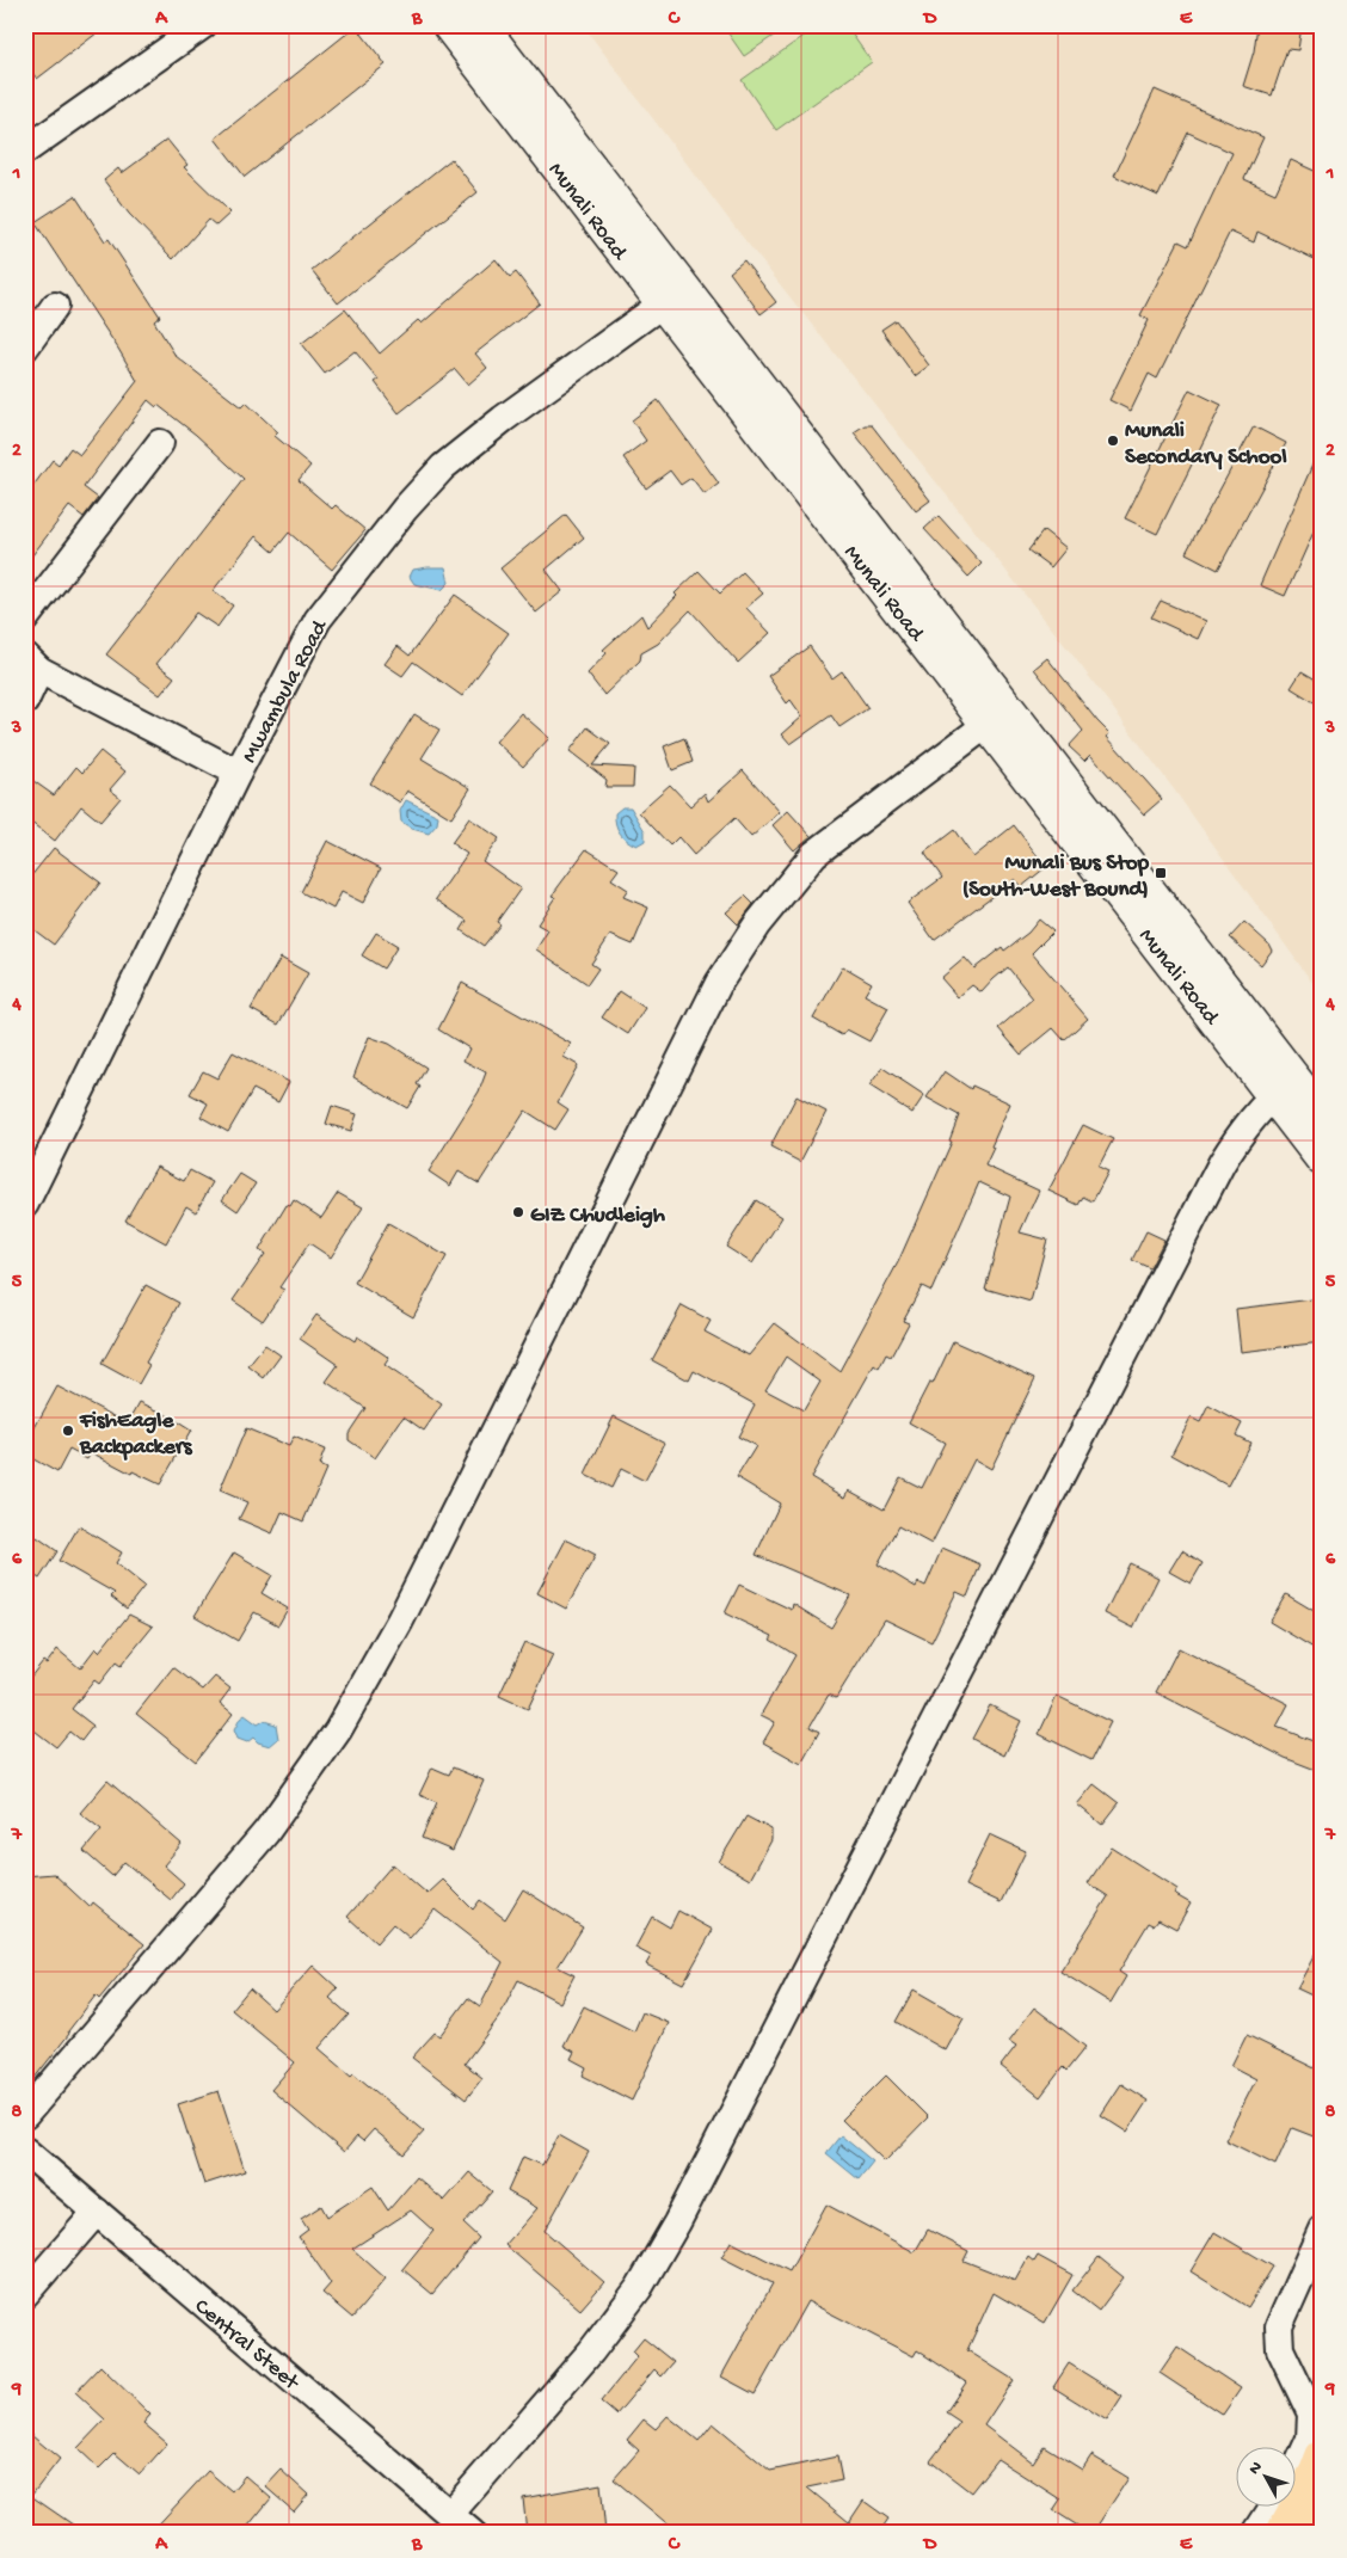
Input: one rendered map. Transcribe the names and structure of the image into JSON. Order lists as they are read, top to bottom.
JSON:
{
  "streets": {
    "main road": ["Munali Road"],
    "street": ["Mwambula Road", "Central Steet"]
  },
  "crossings": [
    ["Munali Road", "Mwambula Road"]
  ],
  "places": {
    "other": ["Munali Secondary School", "GIZ Chudleigh", "FishEagle Backpackers"],
    "transit": ["Munali Bus Stop (South-West Bound)"]
  },
  "north": "top left",
  "grid": {
    "columns": [
      "A",
      "B",
      "C",
      "D",
      "E"
    ],
    "rows": [
      "1",
      "2",
      "3",
      "4",
      "5",
      "6",
      "7",
      "8",
      "9"
    ]
  }
}
